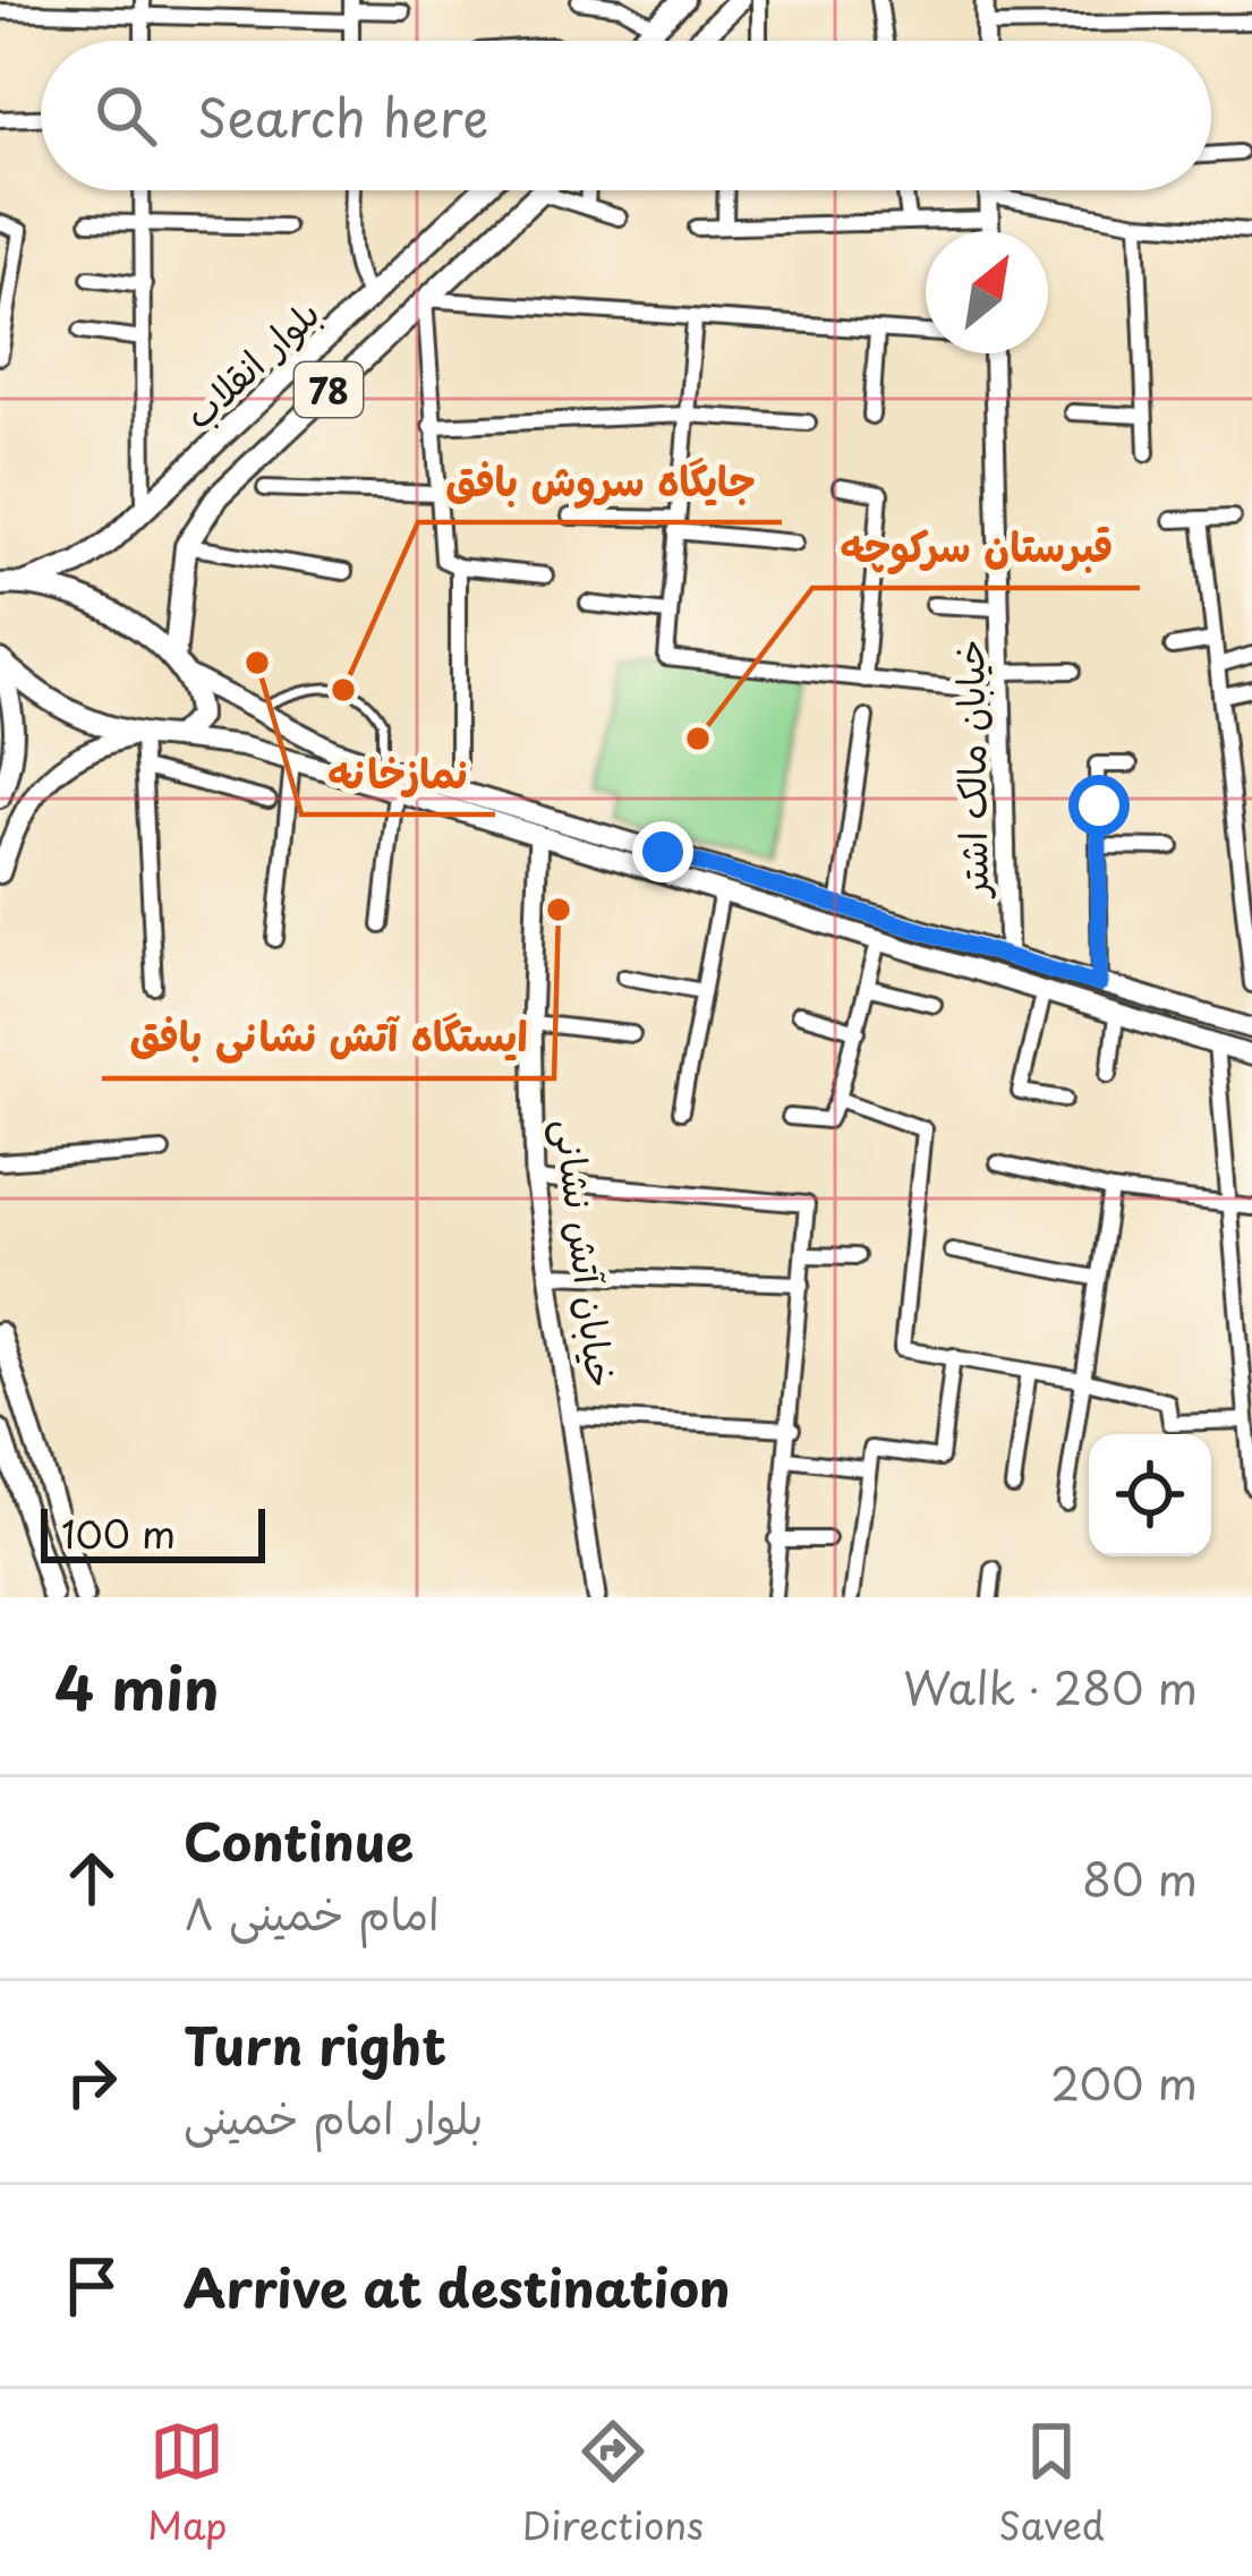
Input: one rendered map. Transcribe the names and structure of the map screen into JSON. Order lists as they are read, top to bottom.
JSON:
{
  "streets": {
    "main road": ["بلوار انقلاب", "78"],
    "street": ["خیابان مالک اشتر", "خیابان آتش نشانی"]
  },
  "crossings": [
    ["بلوار انقلاب", "78"]
  ],
  "places": [
    "نمازخانه",
    "جایگاه سروش بافق",
    "قبرستان سرکوچه",
    "ایستگاه آتش نشانی بافق"
  ],
  "scale_bar": "100 m",
  "north": "top right",
  "page": {
    "search": "Search here",
    "scale": "100 m",
    "heading": ["4 min", "Walk · 280 m"],
    "list": [
      ["Continue", "امام خمینی ۸", "80 m"],
      ["Turn right", "بلوار امام خمینی", "200 m"],
      "Arrive at destination"
    ],
    "nav": ["Map", "Directions", "Saved"]
  }
}
